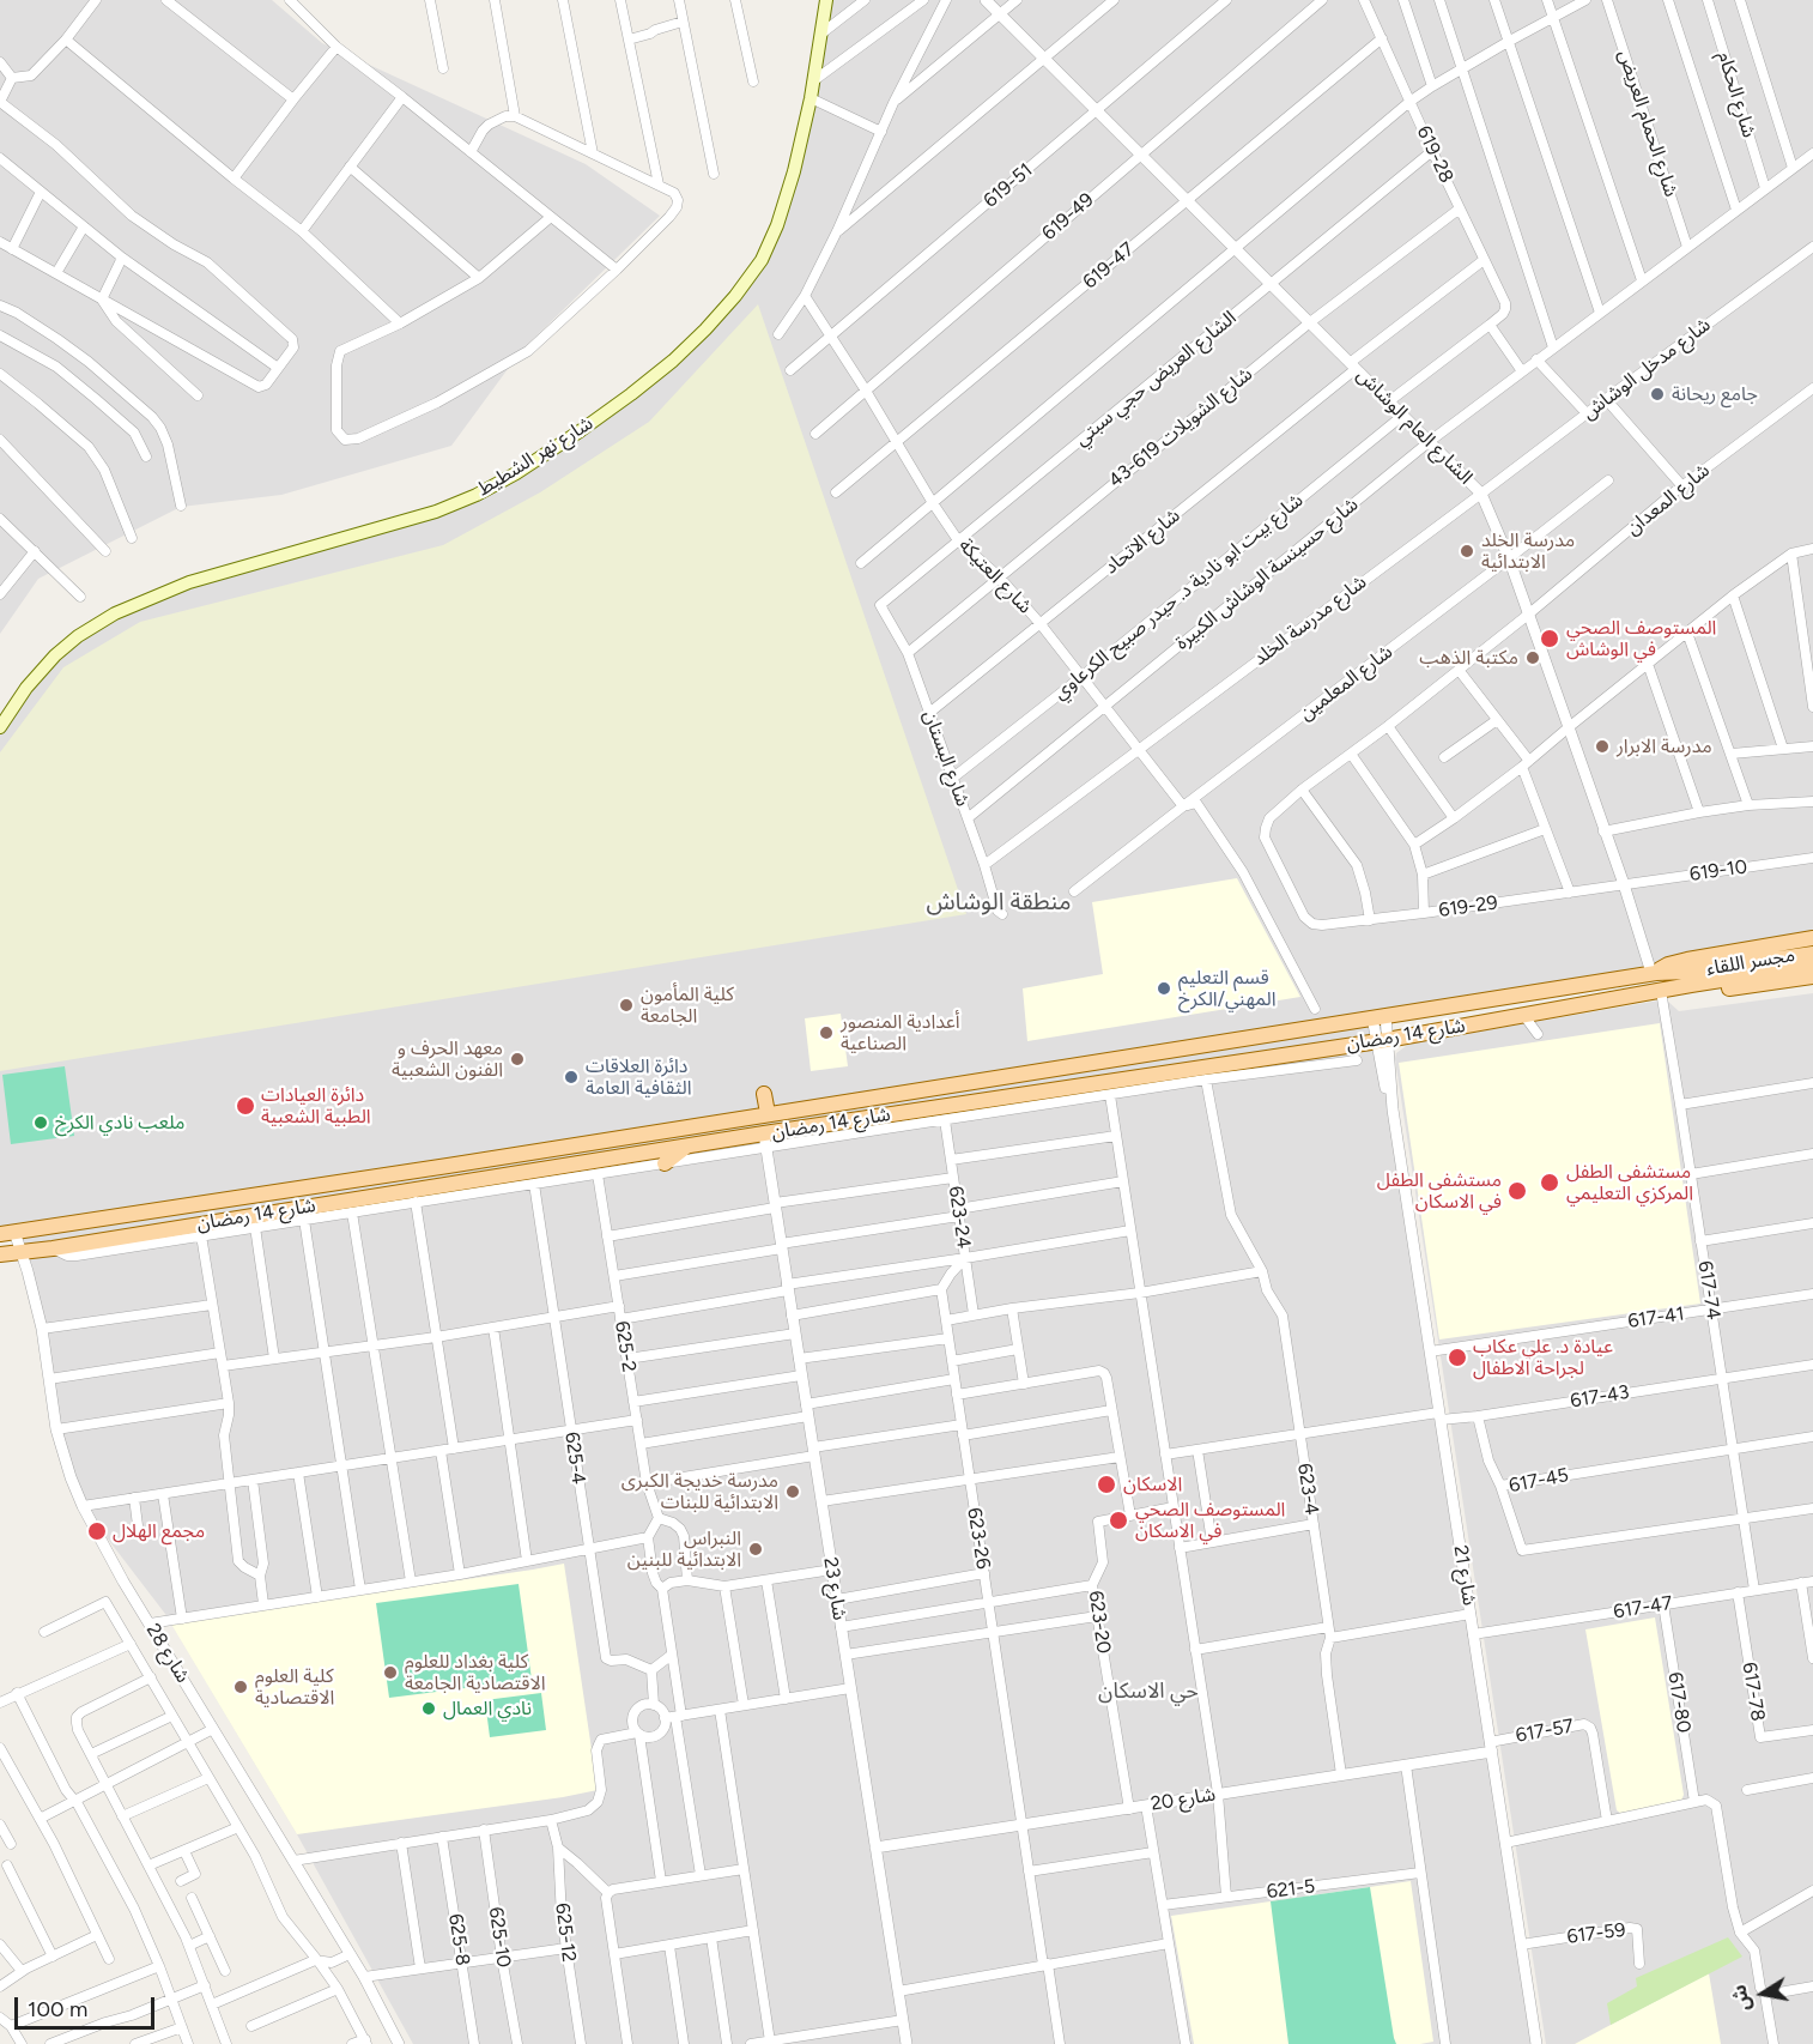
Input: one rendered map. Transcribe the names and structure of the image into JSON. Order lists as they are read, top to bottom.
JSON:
{
  "streets": {
    "main road": ["شارع نهر الشطيط", "مجسر اللقاء", "شارع 14 رمضان"],
    "street": [
      "شارع الحكام",
      "شارع الحمام العريض",
      "619-28",
      "619-51",
      "619-49",
      "619-47",
      "شارع مدخل الوشاش",
      "الشارع العريض حجي سبتي",
      "الشارع العام الوشاش",
      "شارع الشويلات 619-43",
      "شارع المعدان",
      "شارع الاتحاد",
      "شارع حسينسة الوشاش الكبيرة",
      "شارع العتيکة",
      "شارع بيت ابو نادية د. حيدر صبيح الكرعاوي",
      "شارع مدرسة الخلد",
      "شارع المعلمين",
      "شارع البستان",
      "619-10",
      "619-29",
      "623-24",
      "617-74",
      "617-41",
      "625-2",
      "617-43",
      "625-4",
      "617-45",
      "623-4",
      "623-26",
      "شارع 21",
      "شارع 23",
      "617-47",
      "623-20",
      "شارع 28",
      "617-78",
      "617-80",
      "617-57",
      "شارع 20",
      "621-5",
      "625-12",
      "617-59",
      "625-10",
      "625-8"
    ]
  },
  "crossings": [
    ["شارع الحكام", "شارع حسينسة الوشاش الكبيرة"],
    ["شارع الحمام العريض", "شارع حسينسة الوشاش الكبيرة"],
    ["619-28", "619-47"],
    ["619-28", "الشارع العريض حجي سبتي"],
    ["619-28", "شارع الشويلات 619-43"],
    ["619-28", "شارع الاتحاد"],
    ["619-51", "الشارع العام الوشاش"],
    ["619-51", "شارع العتيکة"],
    ["619-49", "الشارع العام الوشاش"],
    ["619-49", "شارع العتيکة"],
    ["619-47", "الشارع العام الوشاش"],
    ["619-47", "شارع العتيکة"],
    ["شارع مدخل الوشاش", "الشارع العام الوشاش"],
    ["شارع مدخل الوشاش", "شارع مدرسة الخلد"],
    ["الشارع العريض حجي سبتي", "الشارع العام الوشاش"],
    ["الشارع العريض حجي سبتي", "شارع العتيکة"],
    ["الشارع العريض حجي سبتي", "شارع البستان"],
    ["الشارع العام الوشاش", "شارع الشويلات 619-43"],
    ["الشارع العام الوشاش", "شارع المعدان"],
    ["الشارع العام الوشاش", "شارع الاتحاد"],
    ["الشارع العام الوشاش", "شارع حسينسة الوشاش الكبيرة"],
    ["الشارع العام الوشاش", "شارع بيت ابو نادية د. حيدر صبيح الكرعاوي"],
    ["الشارع العام الوشاش", "شارع مدرسة الخلد"],
    ["الشارع العام الوشاش", "شارع المعلمين"],
    ["الشارع العام الوشاش", "619-10"],
    ["الشارع العام الوشاش", "619-29"],
    ["الشارع العام الوشاش", "شارع 14 رمضان"],
    ["شارع الشويلات 619-43", "شارع العتيکة"],
    ["شارع الشويلات 619-43", "شارع البستان"],
    ["شارع المعدان", "619-29"],
    ["شارع الاتحاد", "شارع العتيکة"],
    ["شارع الاتحاد", "شارع البستان"],
    ["شارع حسينسة الوشاش الكبيرة", "شارع العتيکة"],
    ["شارع حسينسة الوشاش الكبيرة", "شارع البستان"],
    ["شارع العتيکة", "شارع بيت ابو نادية د. حيدر صبيح الكرعاوي"],
    ["شارع العتيکة", "شارع مدرسة الخلد"],
    ["شارع العتيکة", "شارع المعلمين"],
    ["شارع بيت ابو نادية د. حيدر صبيح الكرعاوي", "شارع البستان"],
    ["شارع مدرسة الخلد", "شارع البستان"],
    ["619-10", "619-29"],
    ["مجسر اللقاء", "شارع 14 رمضان"],
    ["شارع 14 رمضان", "617-74"],
    ["شارع 14 رمضان", "شارع 21"],
    ["شارع 14 رمضان", "شارع 23"],
    ["شارع 14 رمضان", "شارع 28"],
    ["617-74", "617-41"],
    ["617-74", "617-43"],
    ["617-74", "617-45"],
    ["617-74", "617-47"],
    ["617-41", "شارع 21"],
    ["617-43", "623-4"],
    ["617-43", "شارع 21"],
    ["623-4", "شارع 20"],
    ["623-26", "شارع 20"],
    ["شارع 21", "617-47"],
    ["شارع 21", "617-57"],
    ["شارع 21", "شارع 20"],
    ["شارع 21", "617-59"],
    ["شارع 23", "شارع 20"],
    ["617-47", "617-78"],
    ["617-47", "617-80"],
    ["623-20", "شارع 20"],
    ["617-57", "شارع 20"]
  ],
  "districts": ["منطقة الوشاش", "حي الاسكان"],
  "places": [
    "جامع ريحانة",
    "مدرسة الخلد الابتدائية",
    "المستوصف الصحي في الوشاش",
    "مكتبة الذهب",
    "مدرسة الابرار",
    "قسم التعليم المهني/الكرخ",
    "كلية المأمون الجامعة",
    "أعدادية المنصور الصناعية",
    "معهد الحرف و الفنون الشعبية",
    "دائرة العلاقات الثقافية العامة",
    "دائرة العيادات الطبية الشعبية",
    "ملعب نادي الكرخ",
    "مستشفى الطفل المركزي التعليمي",
    "مستشفى الطفل في الاسكان",
    "عيادة د. علي عكاب لجراحة الاطفال",
    "الاسكان",
    "مدرسة خديجة الكبرى الابتدائية للبنات",
    "المستوصف الصحي في الاسكان",
    "مجمع الهلال",
    "النبراس الابتدائية للبنين",
    "كلية بغداد للعلوم الاقتصادية الجامعة",
    "كلية العلوم الاقتصادية",
    "نادي العمال"
  ],
  "scale_bar": "100 m",
  "north": "left"
}
